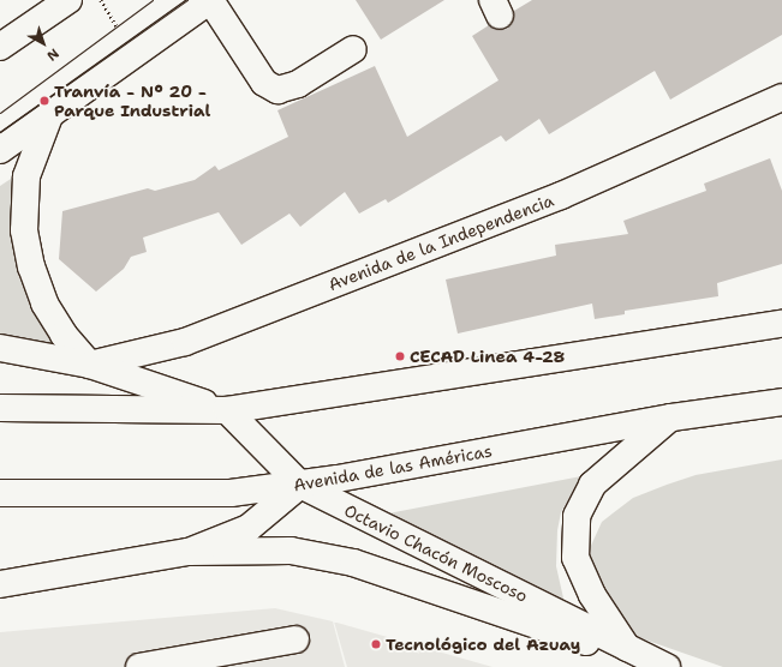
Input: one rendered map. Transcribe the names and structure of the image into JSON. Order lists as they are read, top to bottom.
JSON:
{
  "streets": {
    "main road": ["Avenida de la Independencia", "Avenida de las Américas", "Octavio Chacón Moscoso"]
  },
  "crossings": [
    ["Avenida de las Américas", "Octavio Chacón Moscoso"]
  ],
  "places": ["Tranvía - Nº 20 - Parque Industrial", "CECAD Linea 4-28", "Tecnológico del Azuay"],
  "north": "bottom right"
}
